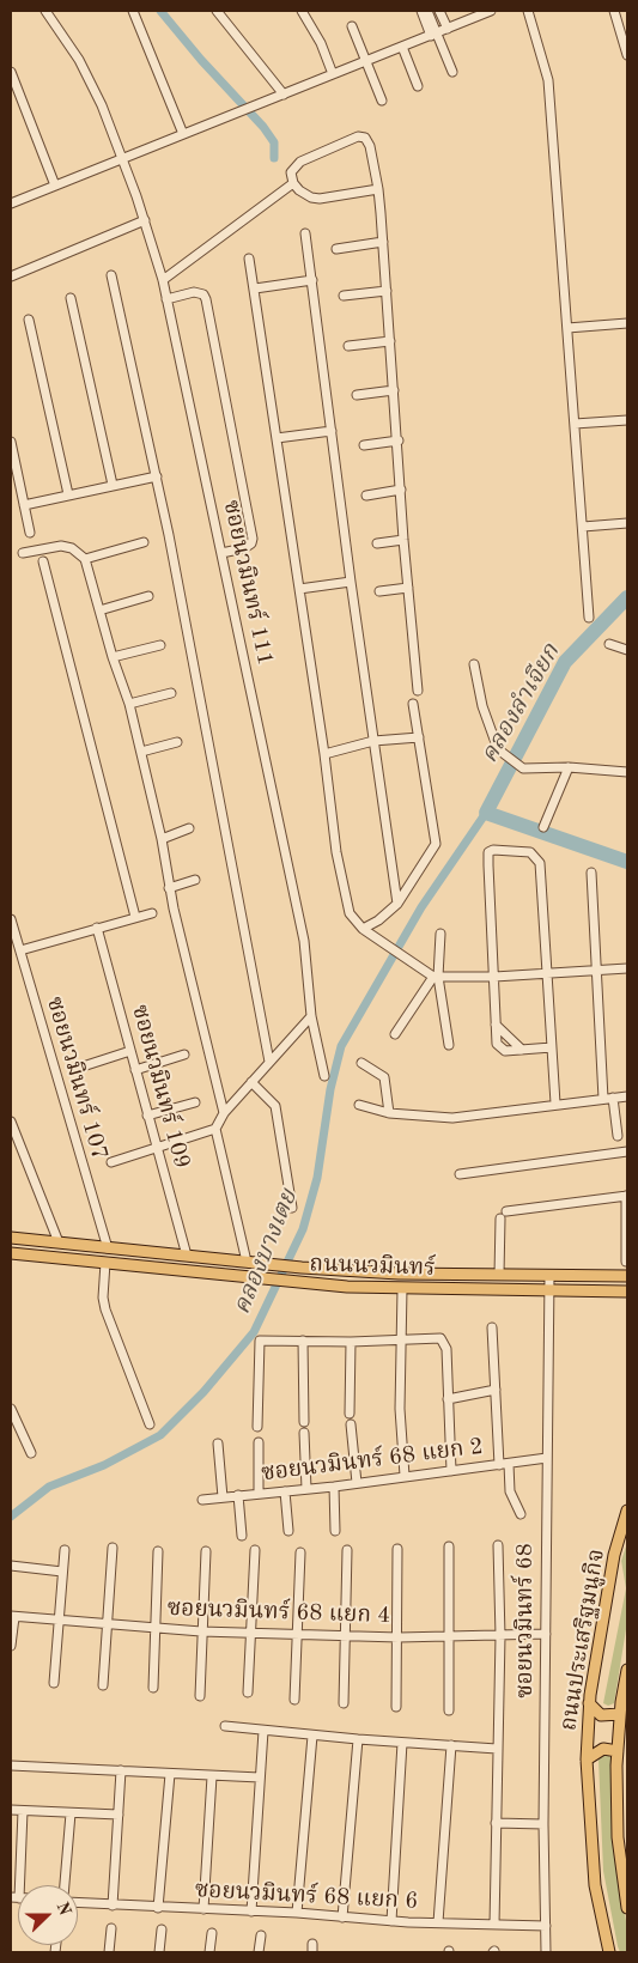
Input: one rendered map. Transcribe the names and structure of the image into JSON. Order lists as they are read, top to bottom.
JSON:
{
  "streets": {
    "main road": ["ถนนนวมินทร์", "ถนนประเสริฐมนูกิจ"],
    "street": [
      "ซอยนวมินทร์ 111",
      "ซอยนวมินทร์ 107",
      "ซอยนวมินทร์ 109",
      "ซอยนวมินทร์ 68 แยก 2",
      "ซอยนวมินทร์ 68 แยก 4",
      "ซอยนวมินทร์ 68",
      "ซอยนวมินทร์ 68 แยก 6"
    ]
  },
  "crossings": [
    ["ซอยนวมินทร์ 107", "ถนนนวมินทร์"],
    ["ซอยนวมินทร์ 109", "ถนนนวมินทร์"],
    ["ถนนนวมินทร์", "ซอยนวมินทร์ 68"],
    ["ซอยนวมินทร์ 68 แยก 2", "ซอยนวมินทร์ 68"],
    ["ซอยนวมินทร์ 68 แยก 4", "ซอยนวมินทร์ 68"],
    ["ซอยนวมินทร์ 68", "ซอยนวมินทร์ 68 แยก 6"]
  ],
  "water": ["คลองลำเจียก", "คลองบางเตย"],
  "north": "right"
}
